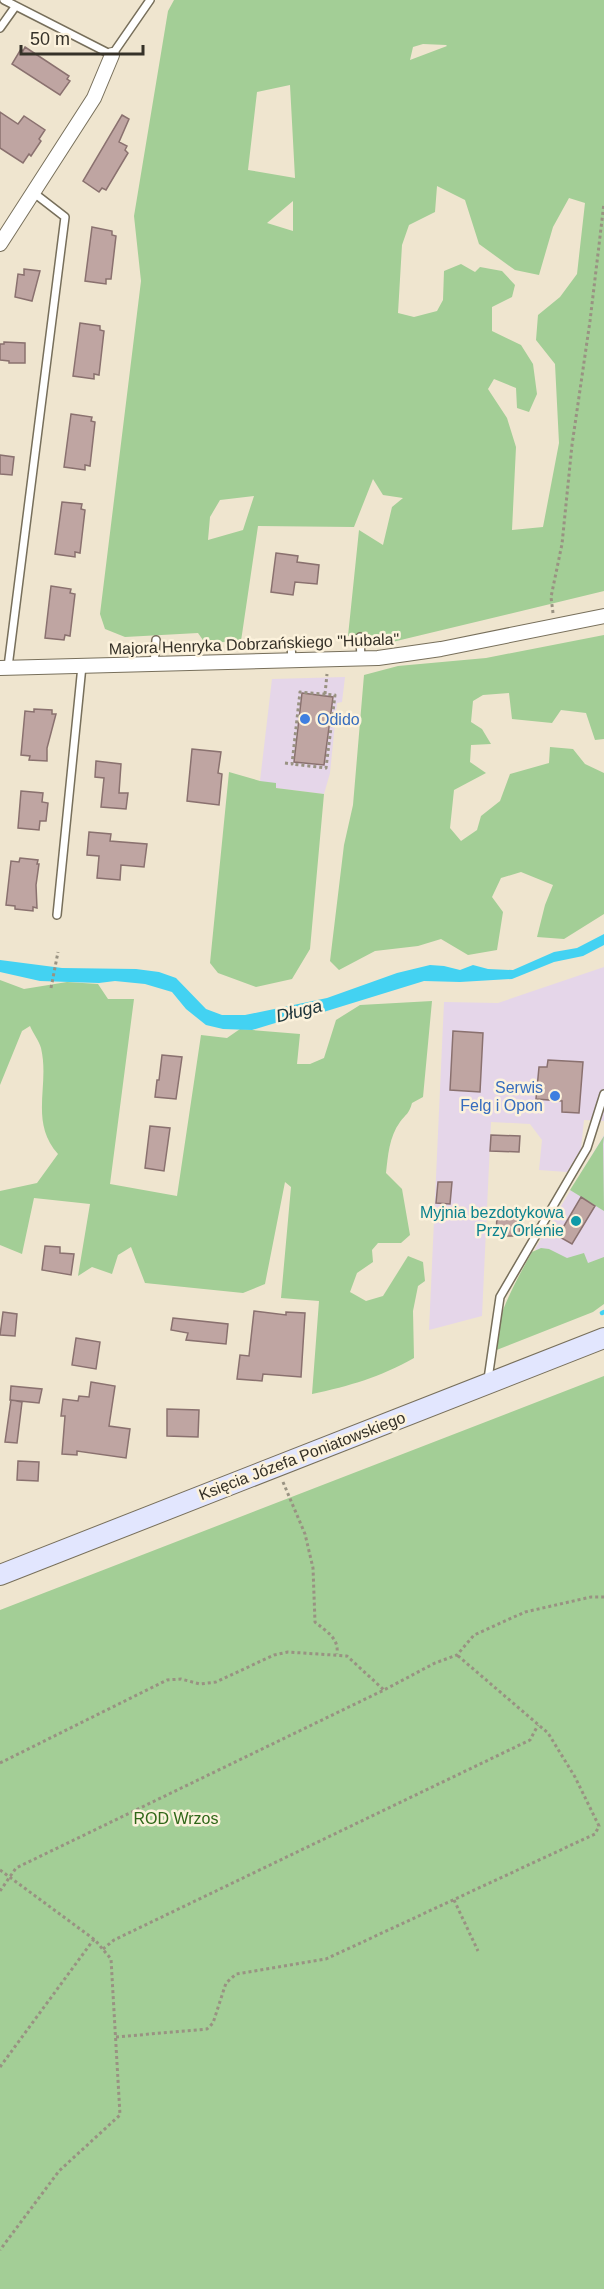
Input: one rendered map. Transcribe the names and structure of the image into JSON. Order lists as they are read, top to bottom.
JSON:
{
  "streets": {
    "main road": ["Księcia Józefa Poniatowskiego"],
    "street": ["Majora Henryka Dobrzańskiego \"Hubala\""]
  },
  "water": ["Długa"],
  "parks": ["ROD Wrzos"],
  "places": ["Odido", "Serwis Felg i Opon", "Myjnia bezdotykowa Przy Orlenie"],
  "scale_bar": "50 m"
}
